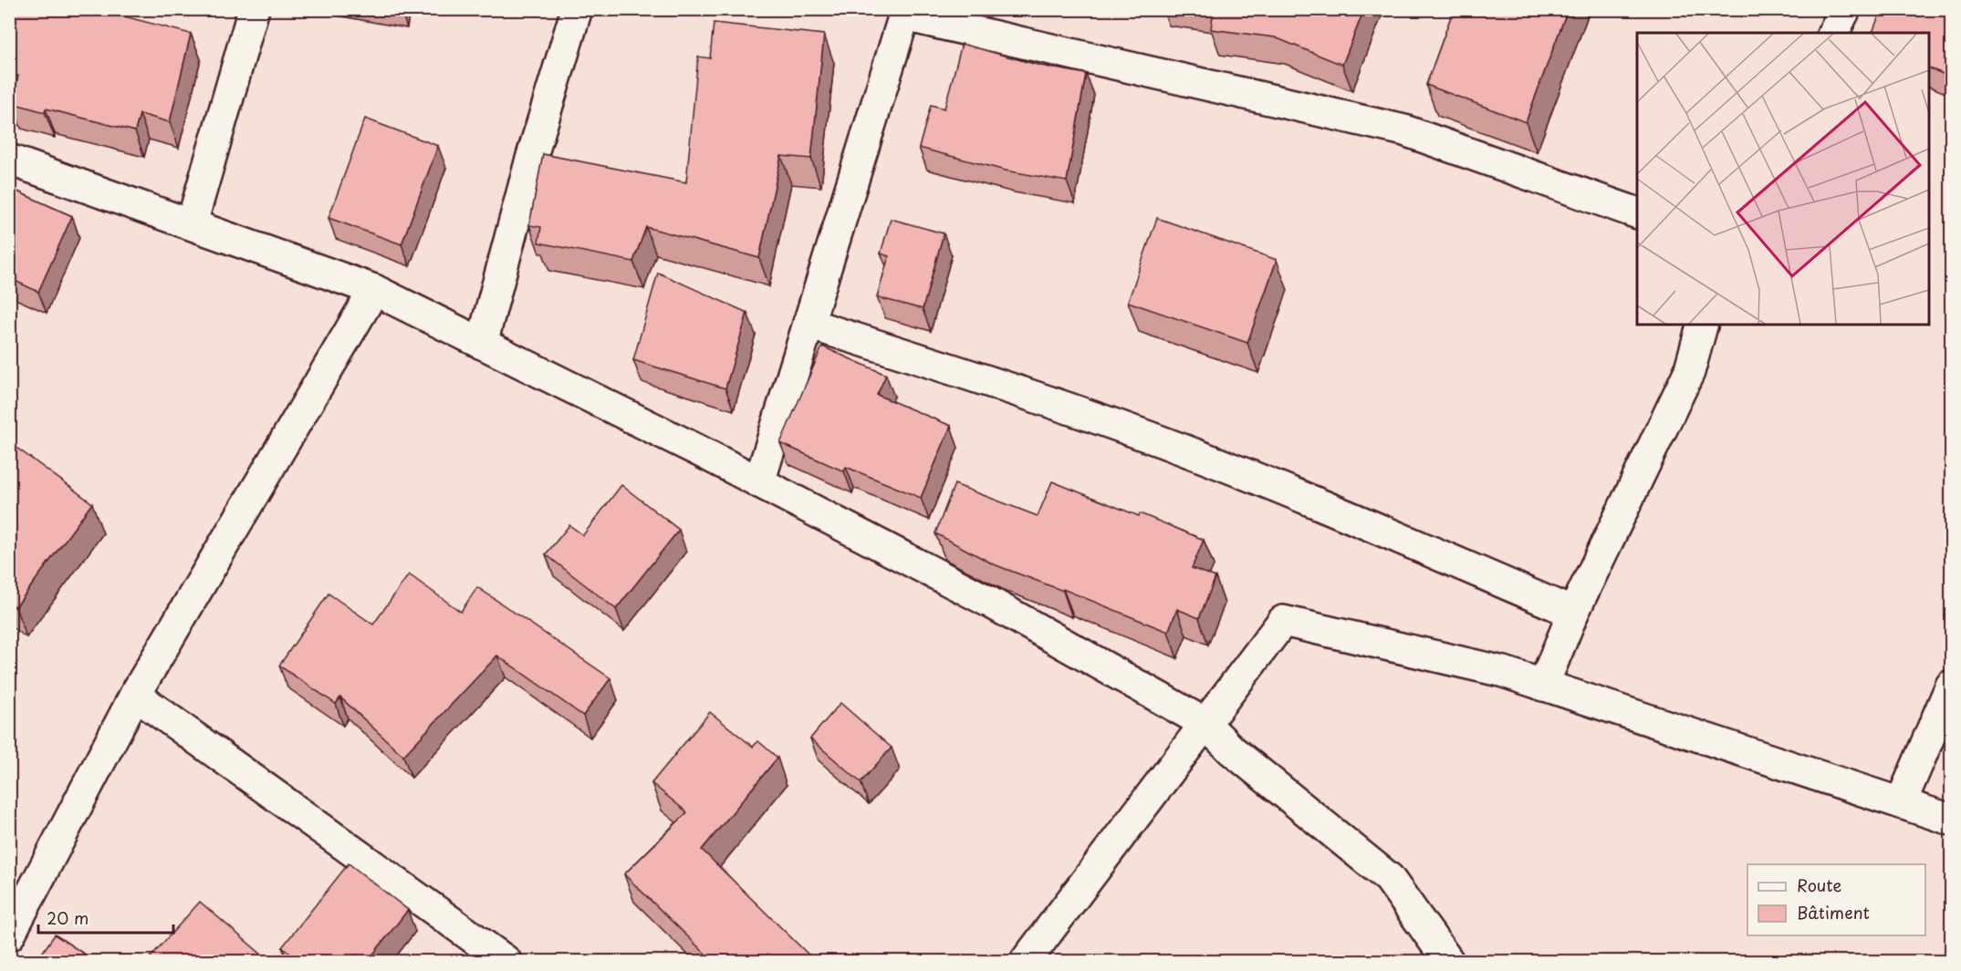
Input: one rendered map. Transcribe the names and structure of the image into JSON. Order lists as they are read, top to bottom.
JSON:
{
  "legend": ["Route", "Bâtiment"],
  "scale_bar": "20 m"
}
